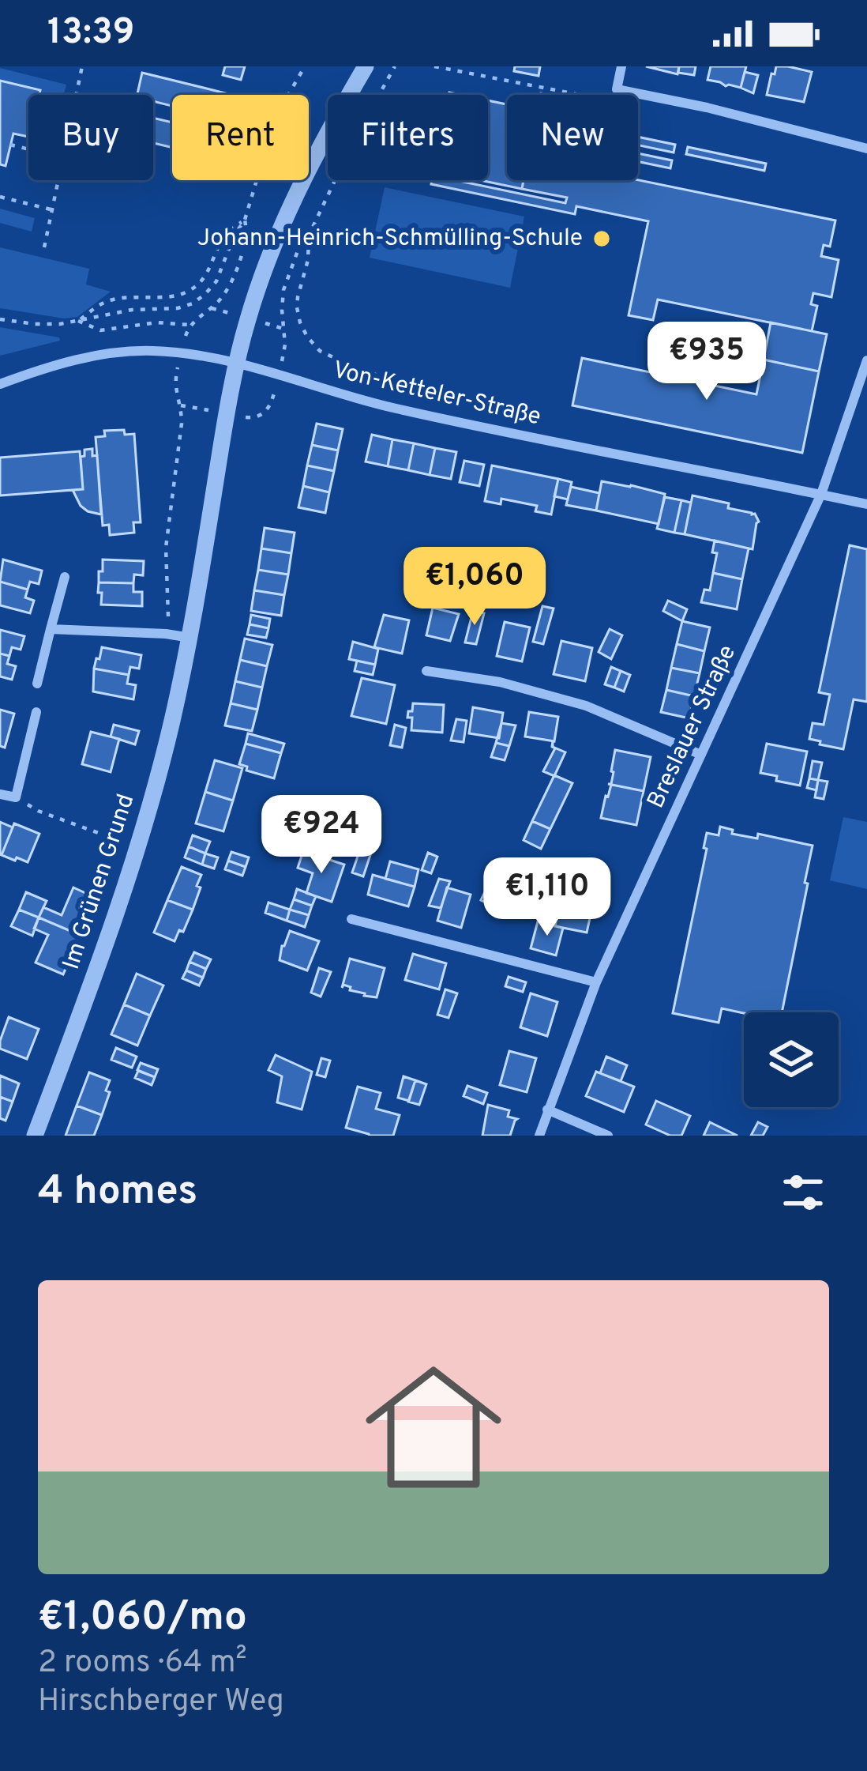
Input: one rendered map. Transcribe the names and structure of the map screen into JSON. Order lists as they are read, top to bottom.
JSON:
{
  "streets": {
    "street": ["Von-Ketteler-Straße", "Breslauer Straße", "Im Grünen Grund"]
  },
  "crossings": [
    ["Von-Ketteler-Straße", "Breslauer Straße"],
    ["Von-Ketteler-Straße", "Im Grünen Grund"]
  ],
  "places": ["Johann-Heinrich-Schmülling-Schule"],
  "page": {
    "status": "13:39",
    "chip": [
      "Buy",
      "Rent",
      "Filters",
      "New"
    ],
    "price": [
      "€935",
      "€1,060",
      "€924",
      "€1,110"
    ],
    "heading": "4 homes",
    "list": [
      {
        "name": "€1,060/mo",
        "note": "2 rooms · 64 m² · Hirschberger Weg"
      }
    ]
  }
}
